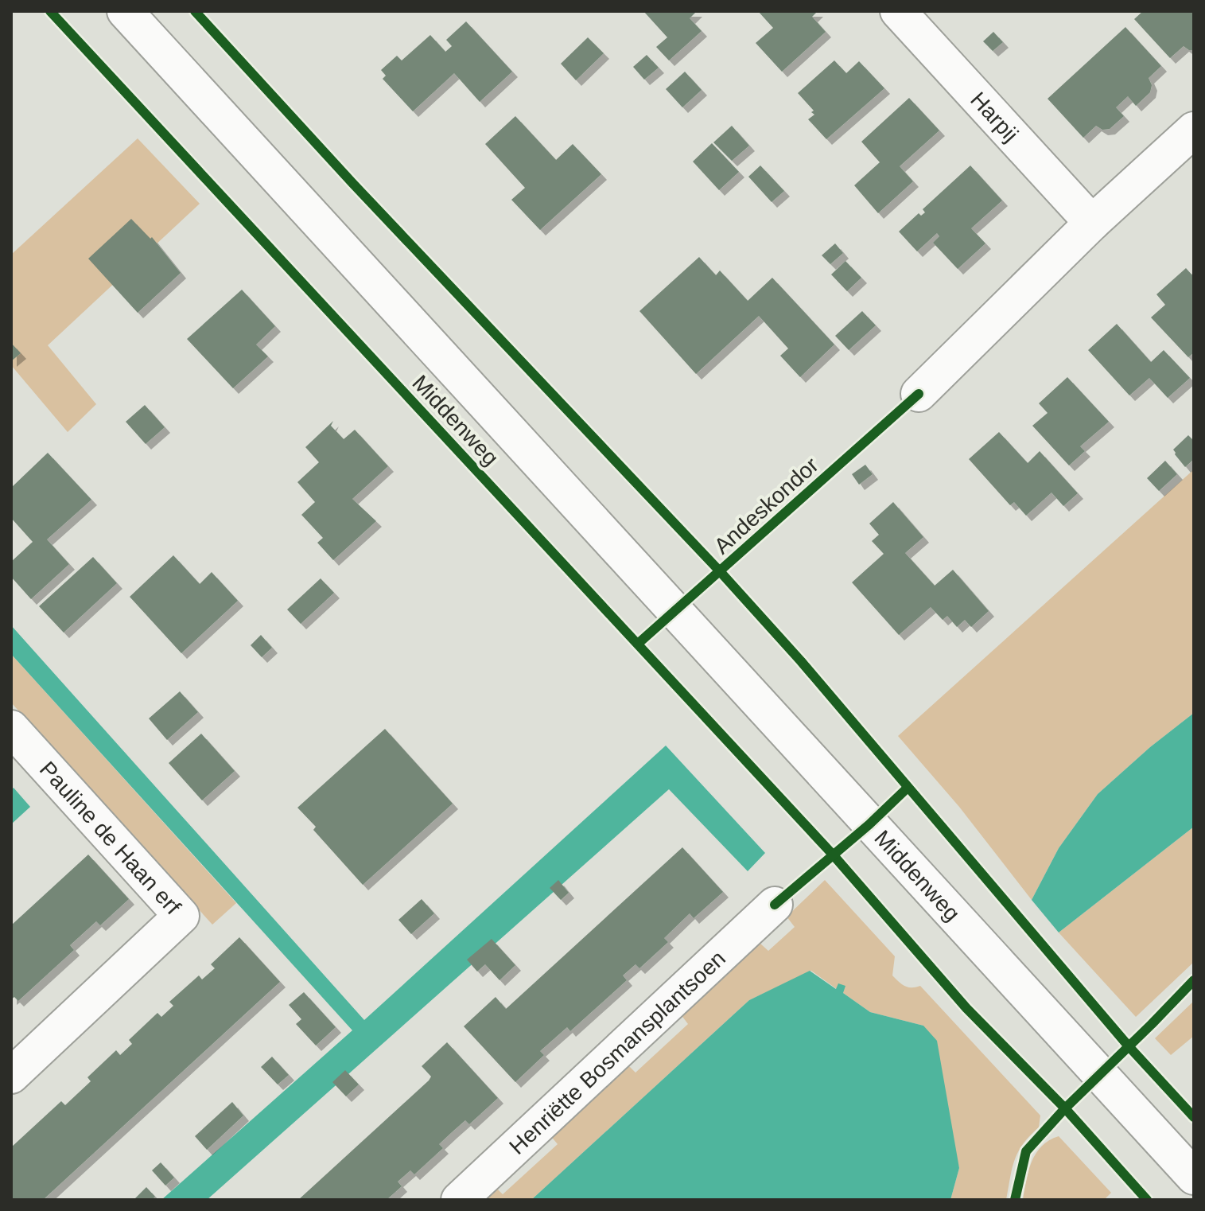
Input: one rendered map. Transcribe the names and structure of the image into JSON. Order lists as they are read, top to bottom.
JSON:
{
  "streets": {
    "street": [
      "Harpij",
      "Middenweg",
      "Pauline de Haan erf",
      "Henriëtte Bosmansplantsoen"
    ],
    "cycle path": ["Andeskondor"]
  }
}
